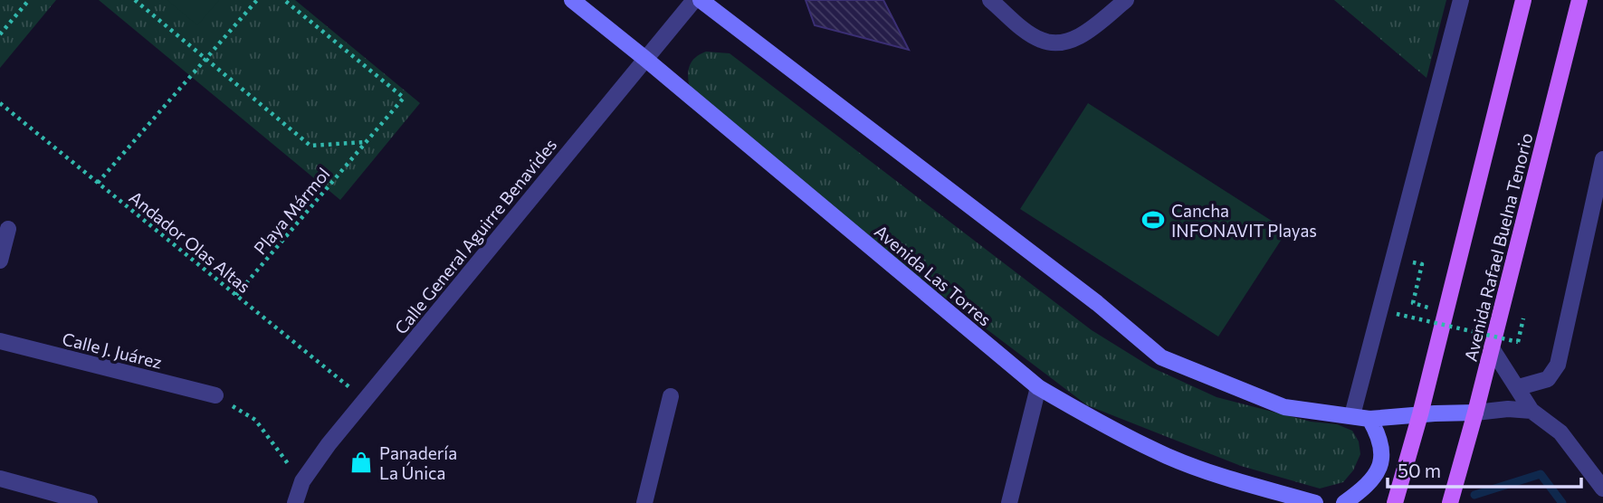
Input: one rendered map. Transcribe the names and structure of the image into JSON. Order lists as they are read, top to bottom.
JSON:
{
  "streets": {
    "main road": ["Avenida Rafael Buelna Tenorio"],
    "street": ["Calle General Aguirre Benavides", "Avenida Las Torres", "Calle J. Juárez"],
    "path": ["Playa Mármol", "Andador Olas Altas"]
  },
  "crossings": [
    ["Playa Mármol", "Andador Olas Altas"],
    ["Calle General Aguirre Benavides", "Andador Olas Altas"],
    ["Calle General Aguirre Benavides", "Avenida Las Torres"]
  ],
  "places": {
    "sports": ["Cancha INFONAVIT Playas"],
    "shop": ["Panadería La Única"]
  },
  "scale_bar": "50 m"
}
